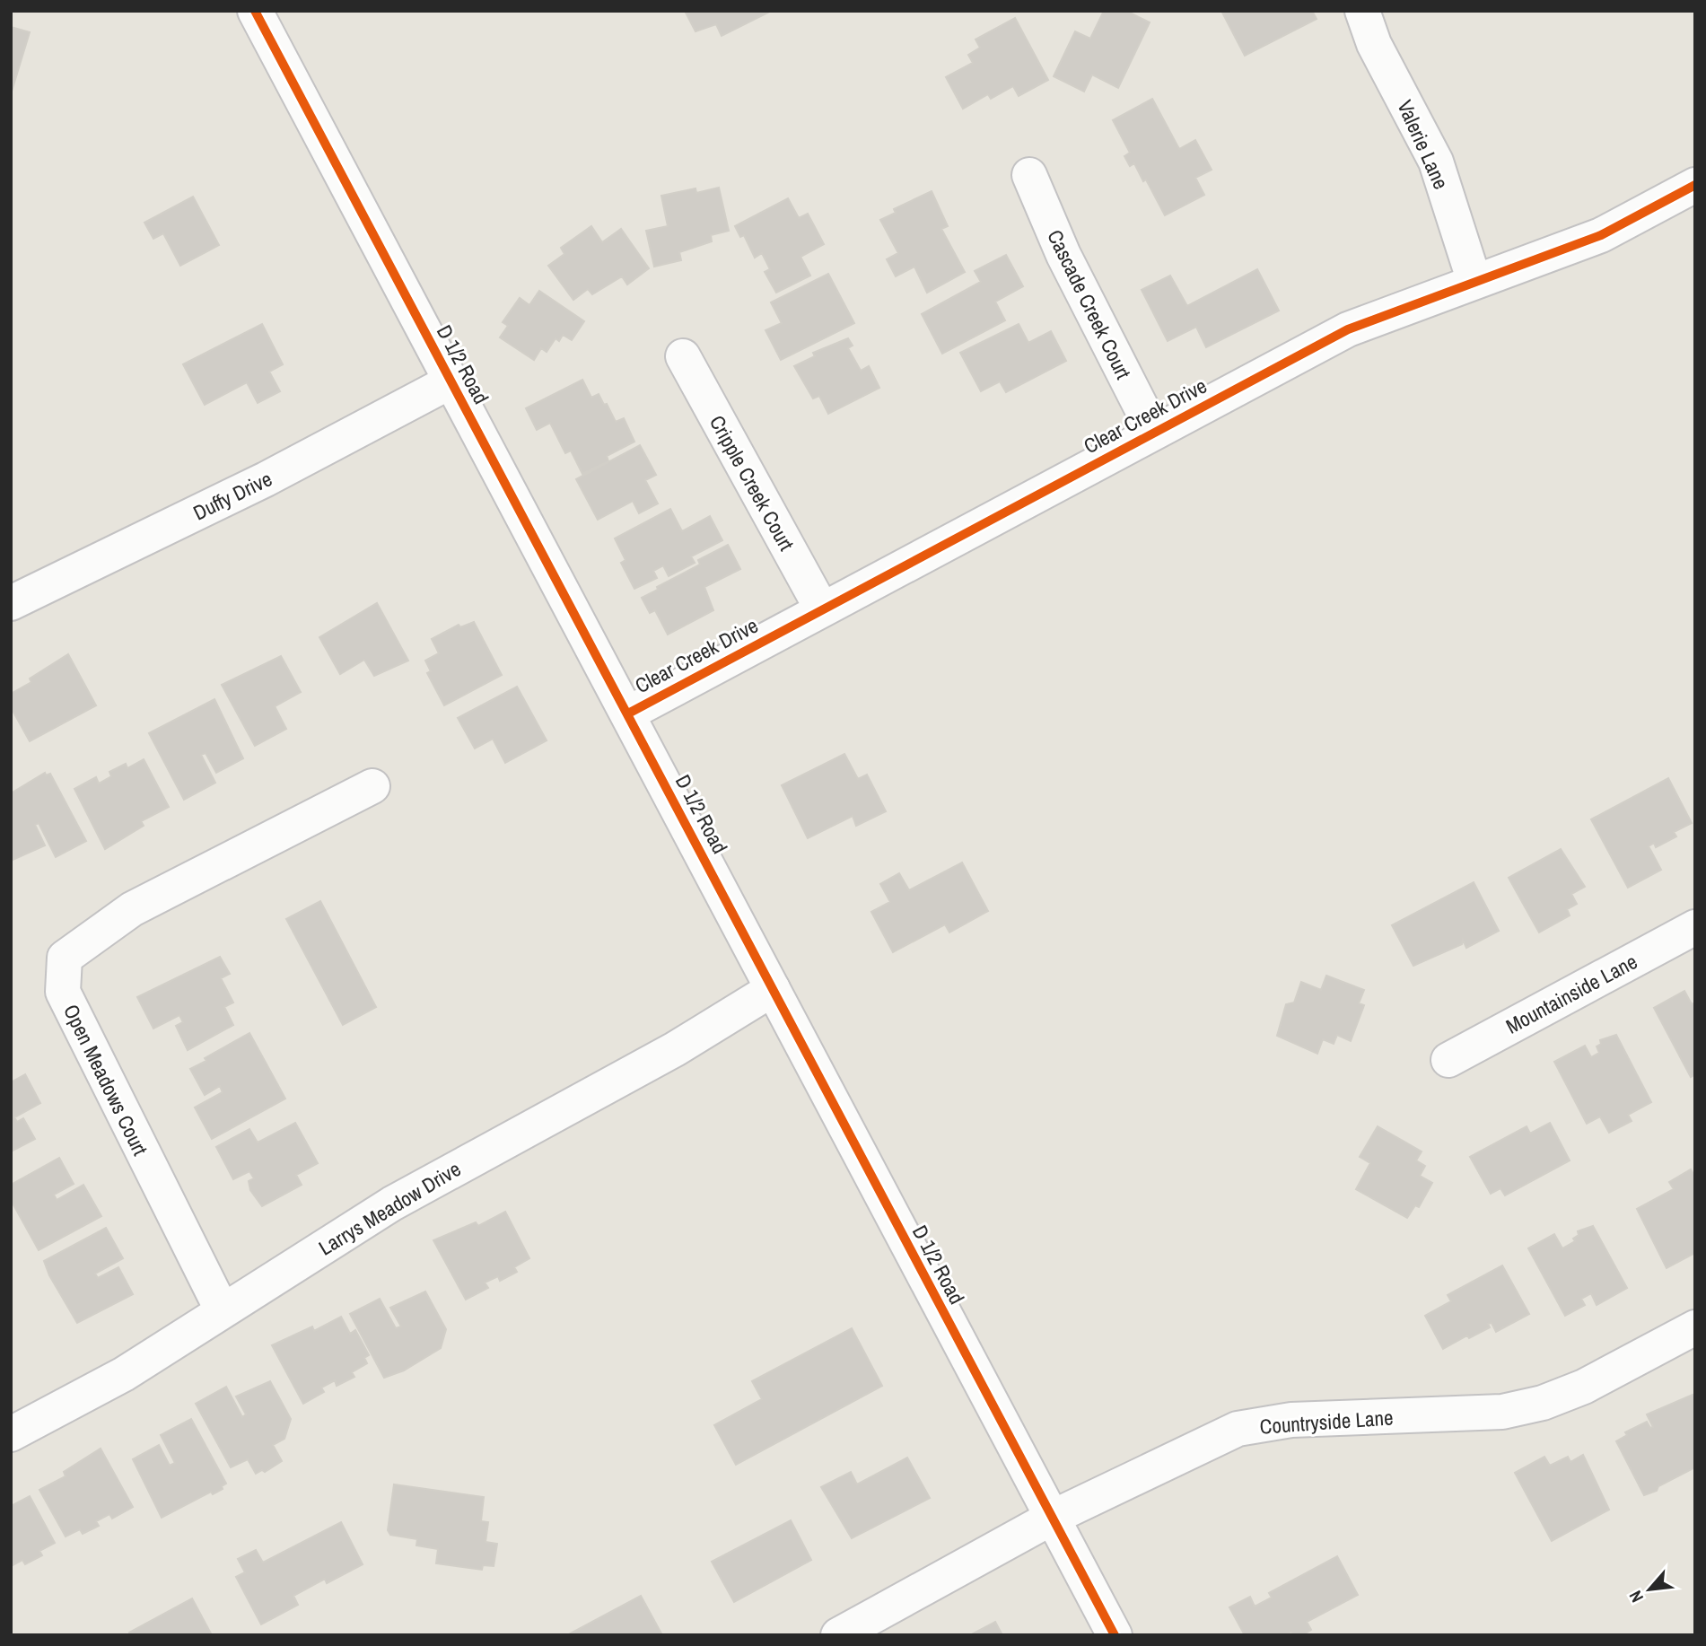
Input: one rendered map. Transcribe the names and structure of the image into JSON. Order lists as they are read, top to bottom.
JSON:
{
  "streets": {
    "street": [
      "Valerie Lane",
      "Cascade Creek Court",
      "D 1/2 Road",
      "Clear Creek Drive",
      "Cripple Creek Court",
      "Duffy Drive",
      "Mountainside Lane",
      "Open Meadows Court",
      "Larrys Meadow Drive",
      "Countryside Lane"
    ]
  },
  "crossings": [
    ["Valerie Lane", "Clear Creek Drive"],
    ["Cascade Creek Court", "Clear Creek Drive"],
    ["D 1/2 Road", "Clear Creek Drive"],
    ["D 1/2 Road", "Duffy Drive"],
    ["D 1/2 Road", "Larrys Meadow Drive"],
    ["D 1/2 Road", "Countryside Lane"],
    ["Clear Creek Drive", "Cripple Creek Court"],
    ["Open Meadows Court", "Larrys Meadow Drive"]
  ],
  "north": "bottom left"
}
